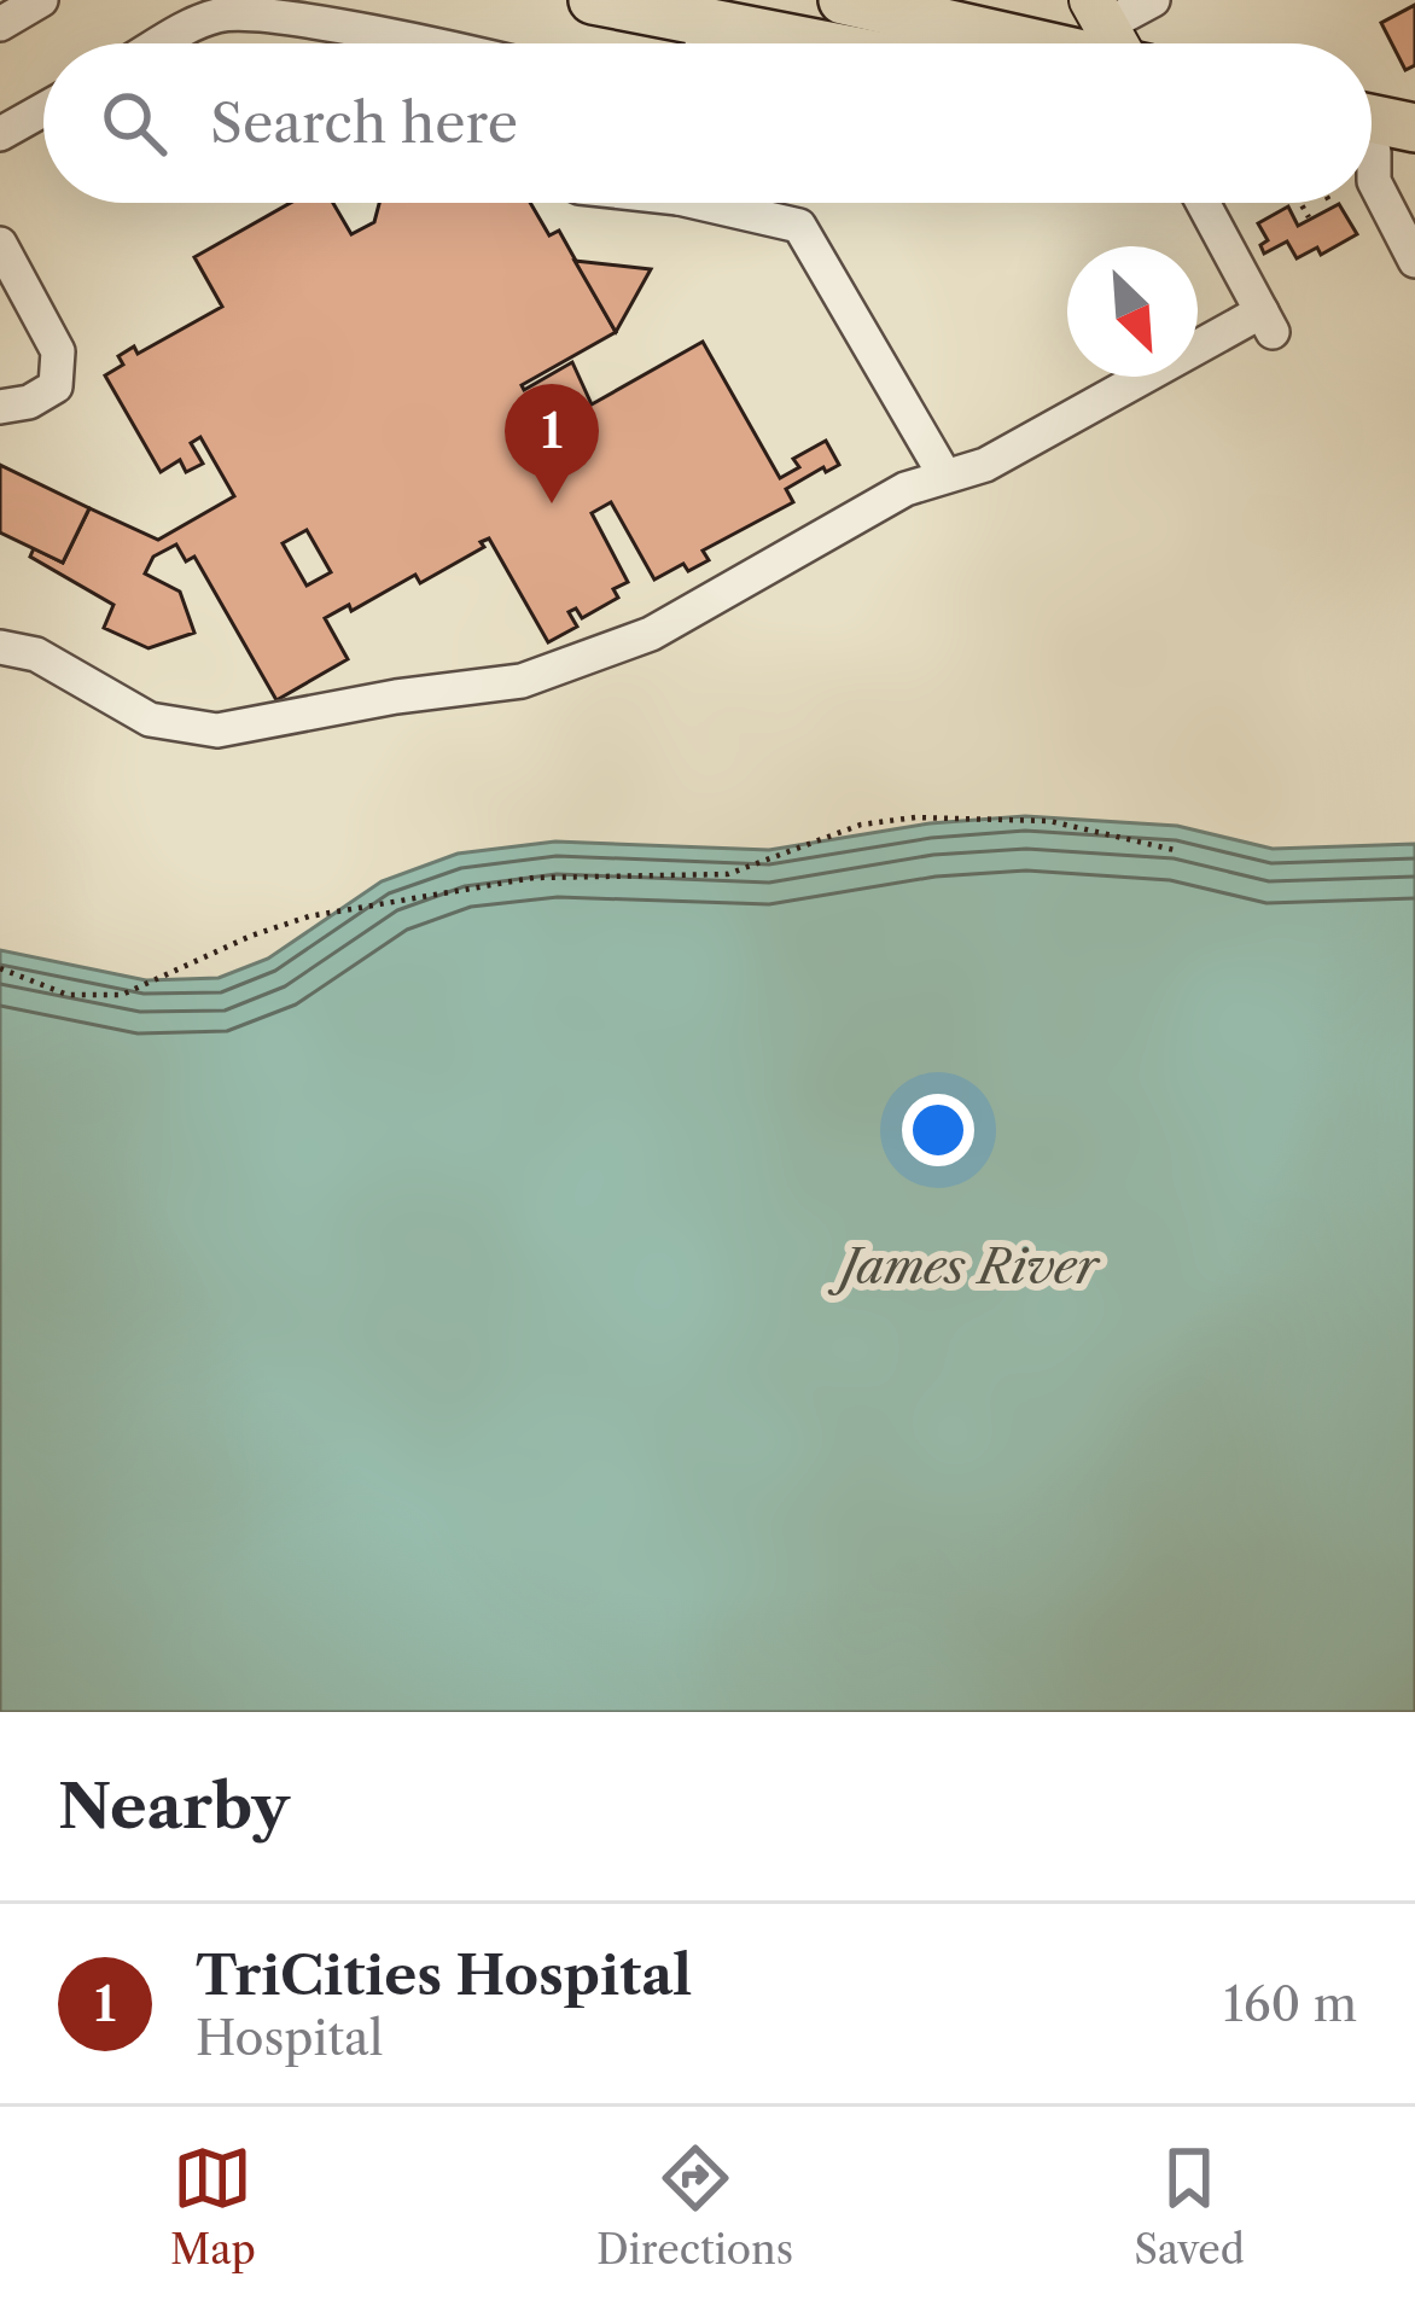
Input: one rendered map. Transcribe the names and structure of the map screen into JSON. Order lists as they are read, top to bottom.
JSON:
{
  "water": ["James River"],
  "north": "bottom right",
  "page": {
    "search": "Search here",
    "pins": "1",
    "heading": "Nearby",
    "list": [
      {
        "mark": "1",
        "name": "TriCities Hospital",
        "note": "Hospital",
        "value": "160 m"
      }
    ],
    "nav": ["Map", "Directions", "Saved"]
  }
}
